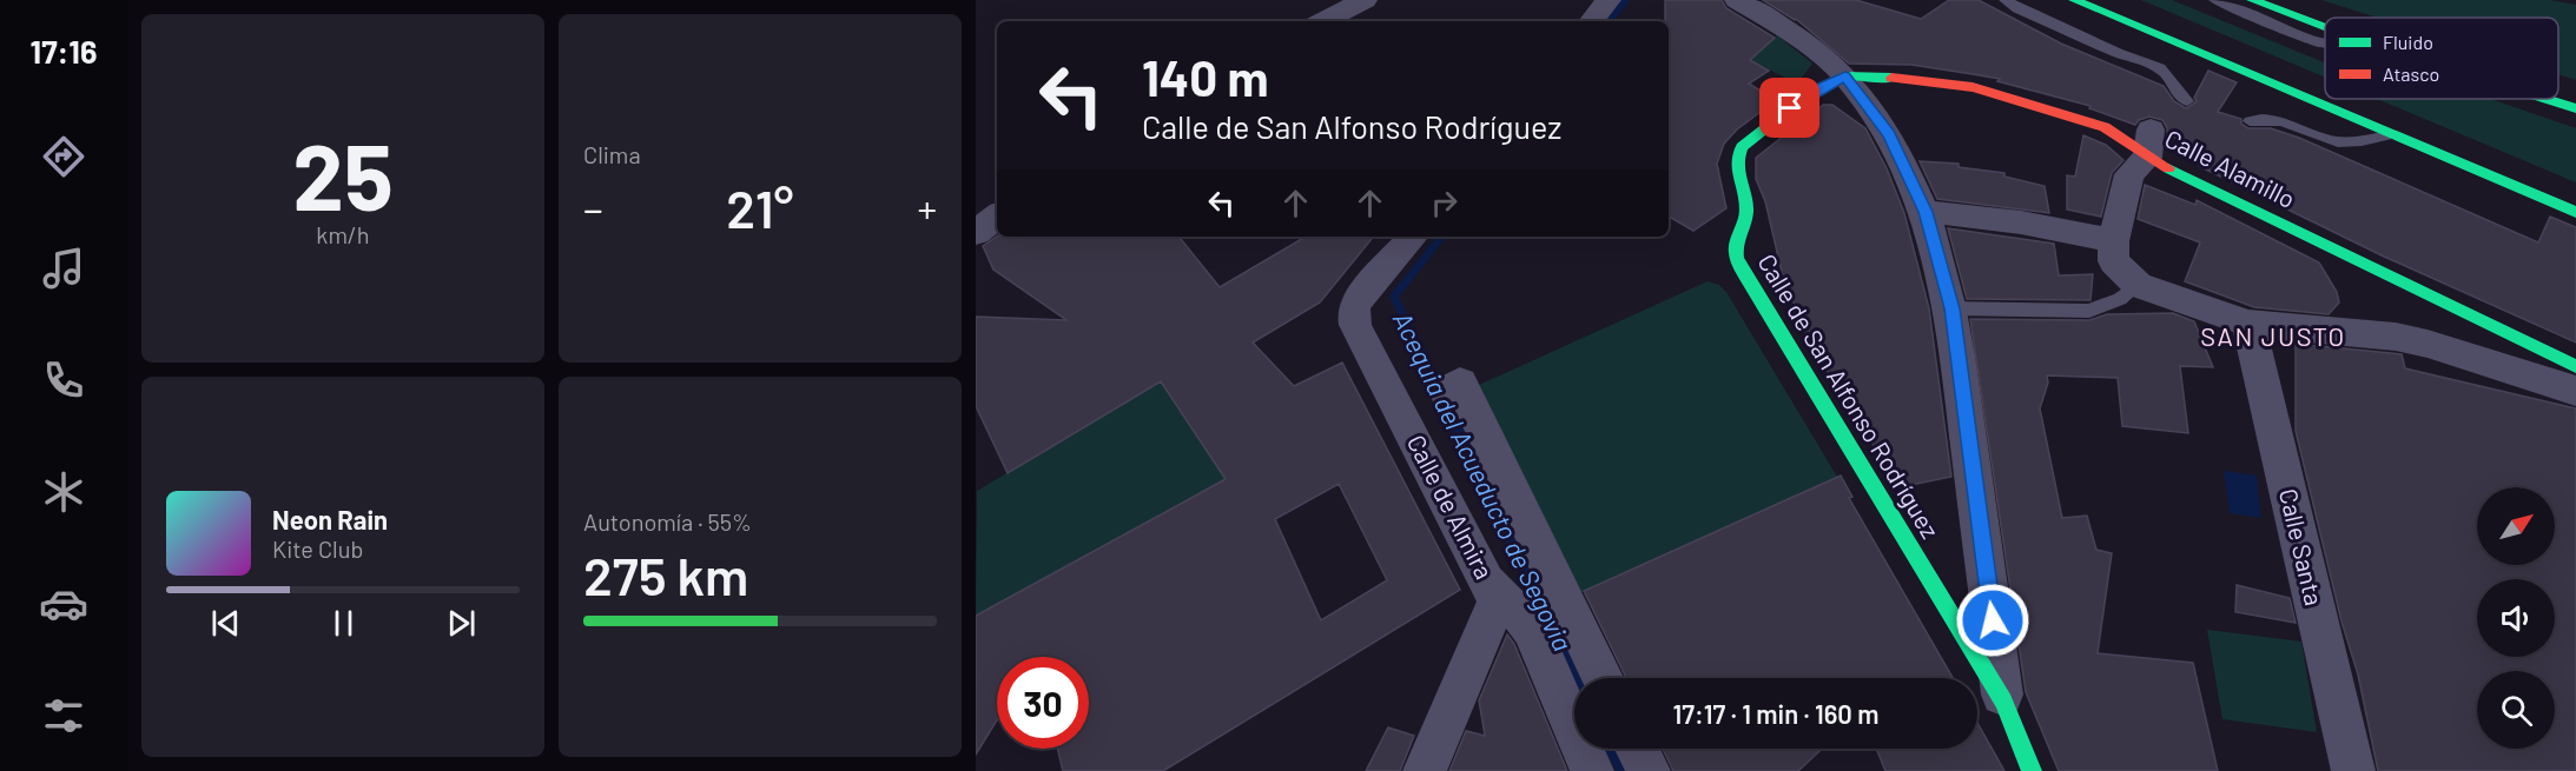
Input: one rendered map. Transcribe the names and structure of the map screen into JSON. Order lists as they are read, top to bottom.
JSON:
{
  "streets": {
    "street": [
      "Calle Alamillo",
      "Calle de San Alfonso Rodríguez",
      "Calle de Almira",
      "Calle Santa"
    ]
  },
  "crossings": [
    ["Calle Alamillo", "Calle de San Alfonso Rodríguez"]
  ],
  "districts": ["SAN JUSTO"],
  "water": ["Acequia del Acueducto de Segovia"],
  "legend": ["Fluido", "Atasco"],
  "north": "top right",
  "page": {
    "tabs": "17:16",
    "tile": [
      ["25", "km/h"],
      "Clima",
      ["Autonomía · 55%", "275 km"]
    ],
    "turn": ["140 m", "Calle de San Alfonso Rodríguez"],
    "heat": ["−", "21°", "+"],
    "song": ["Neon Rain", "Kite Club"],
    "limit": "30",
    "trip": "17:17 · 1 min · 160 m"
  }
}
